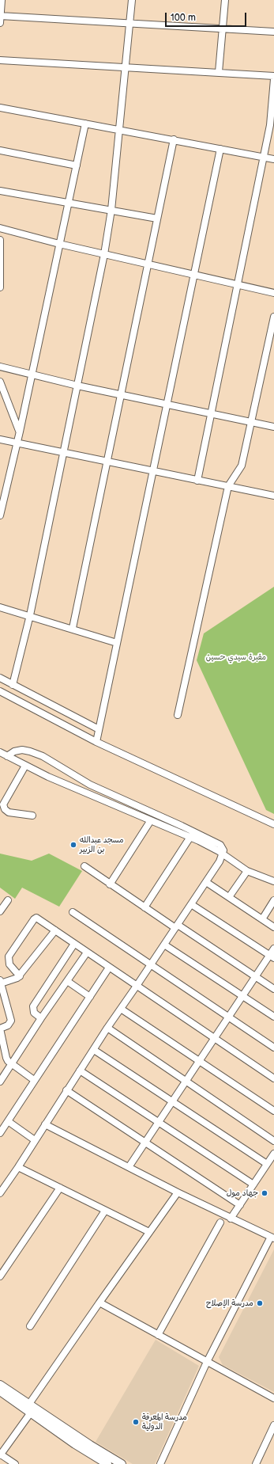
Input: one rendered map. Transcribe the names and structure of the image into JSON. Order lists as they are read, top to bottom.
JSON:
{
  "parks": ["مقبرة سيدي حسين"],
  "places": [
    "مسجد عبدالله بن الزبير",
    "جهاد مول",
    "مدرسة الإصلاح",
    "مدرسة المعرفة الدولية"
  ],
  "scale_bar": "100 m"
}
